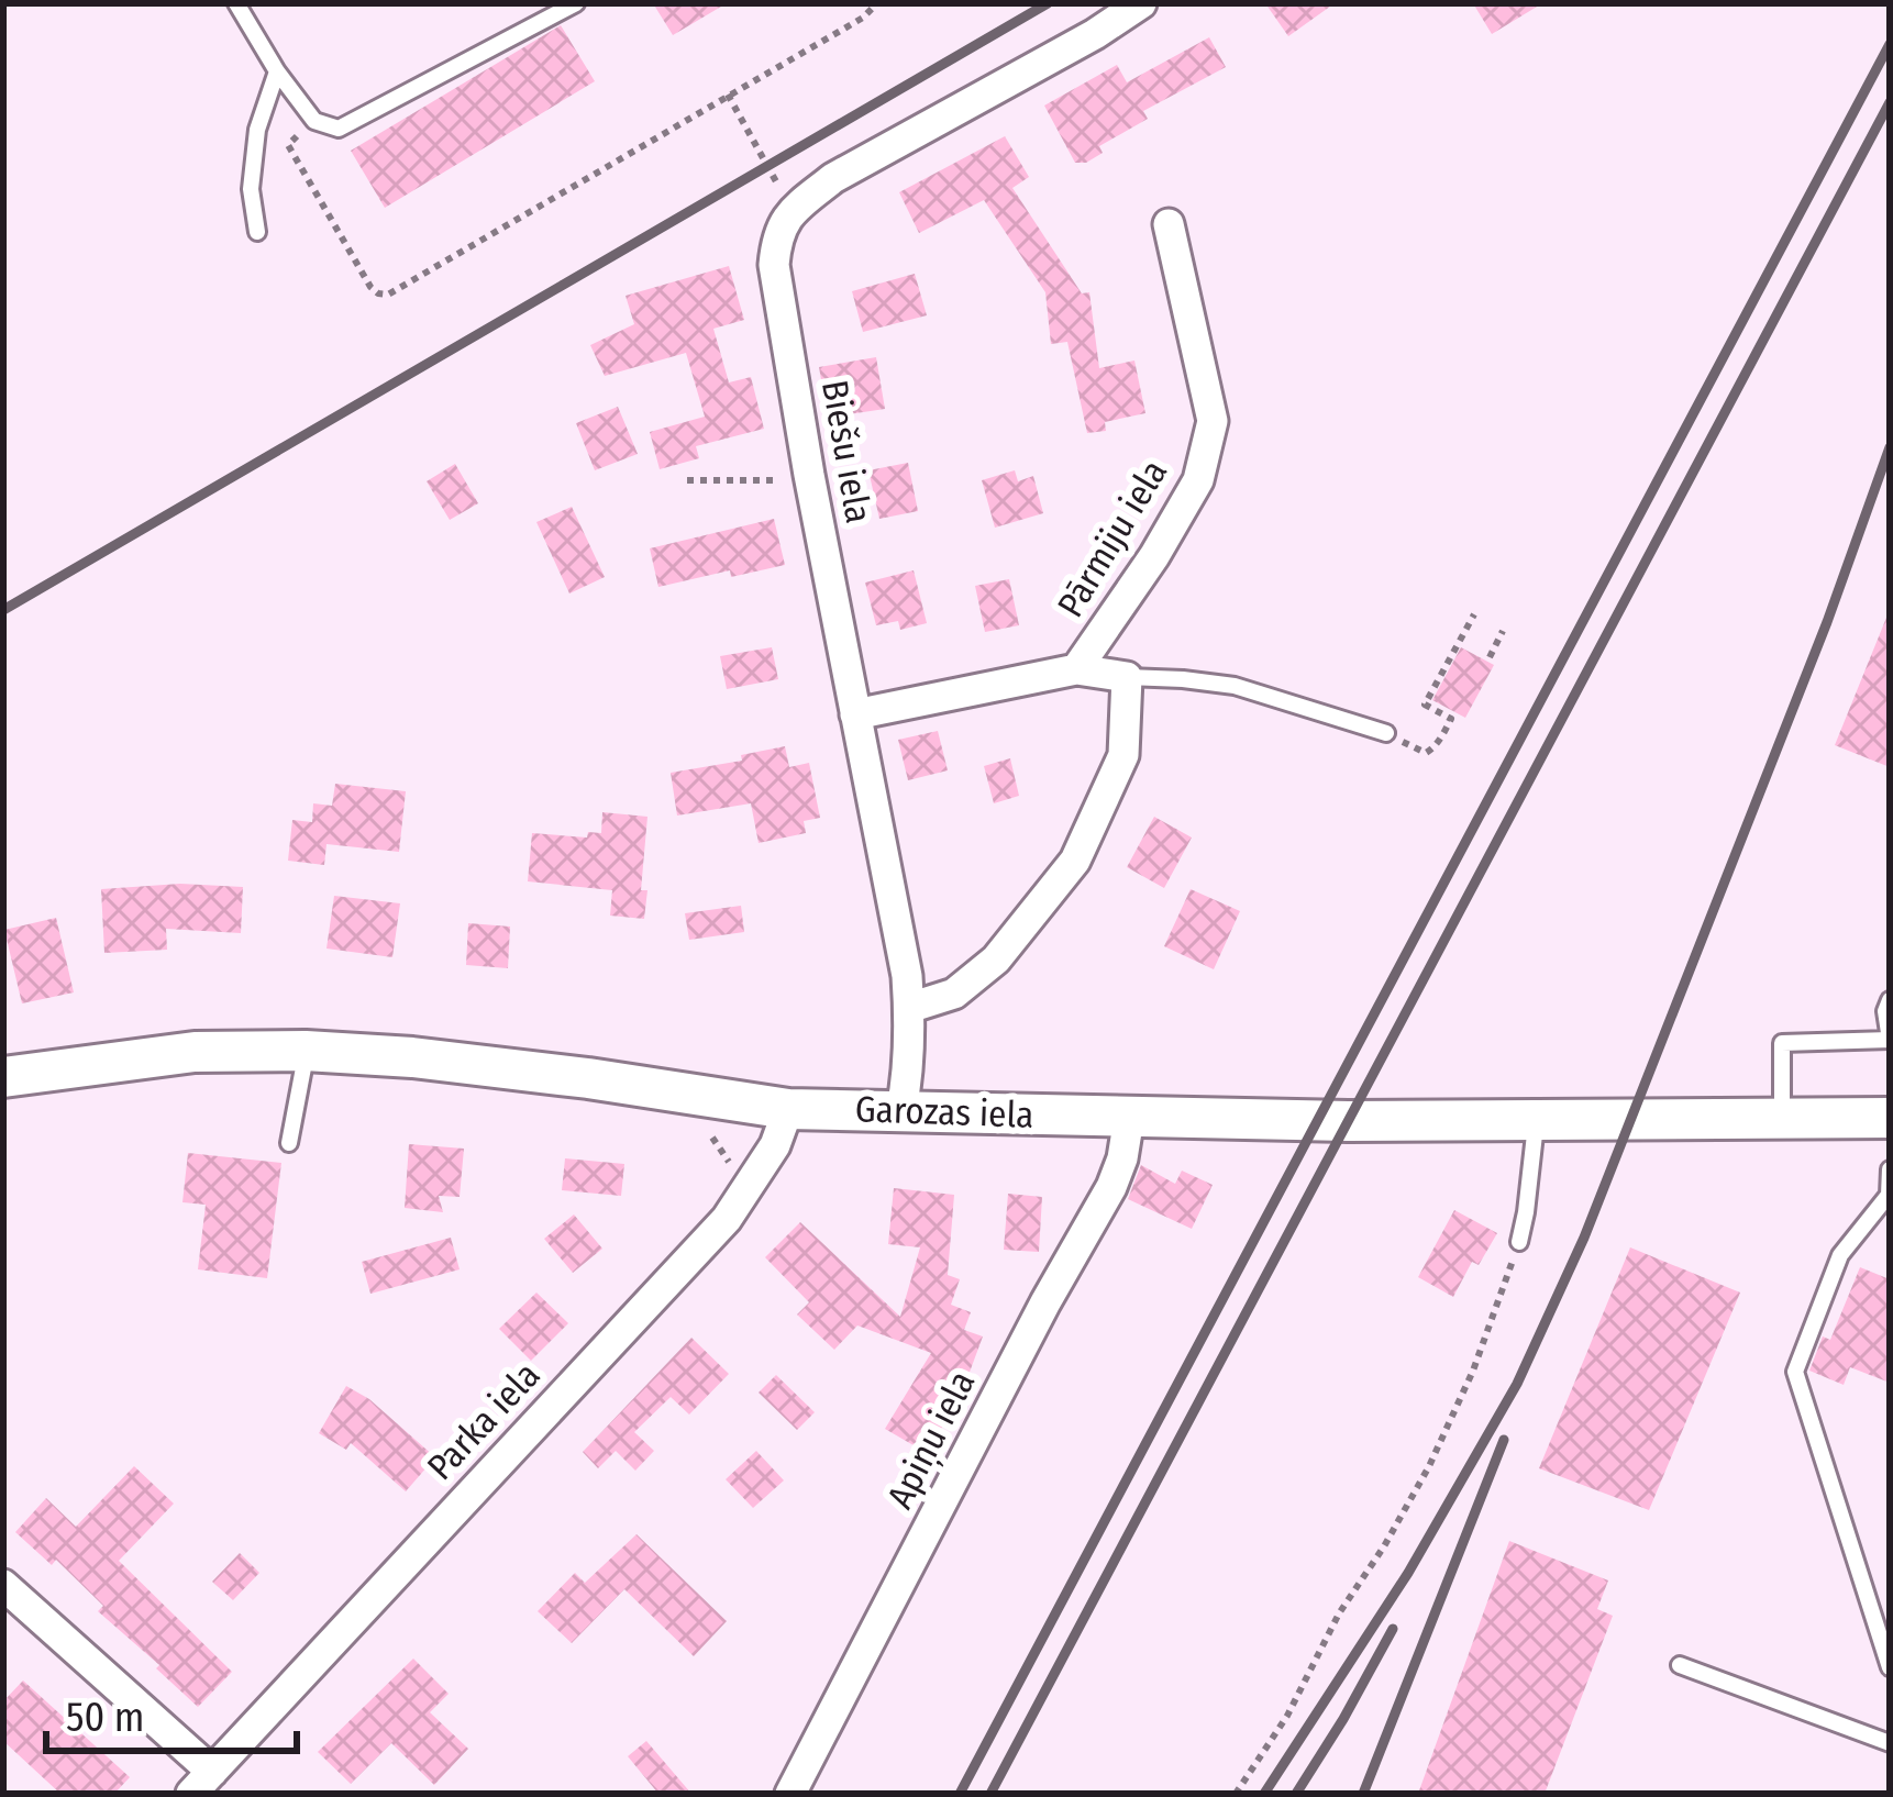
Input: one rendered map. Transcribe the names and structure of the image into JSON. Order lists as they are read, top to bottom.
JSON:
{
  "streets": {
    "main road": ["Garozas iela"],
    "street": [
      "Biešu iela",
      "Pārmiju iela",
      "Parka iela",
      "Apiņu iela"
    ]
  },
  "crossings": [
    ["Biešu iela", "Pārmiju iela"],
    ["Biešu iela", "Garozas iela"],
    ["Garozas iela", "Parka iela"],
    ["Garozas iela", "Apiņu iela"]
  ],
  "scale_bar": "50 m"
}
